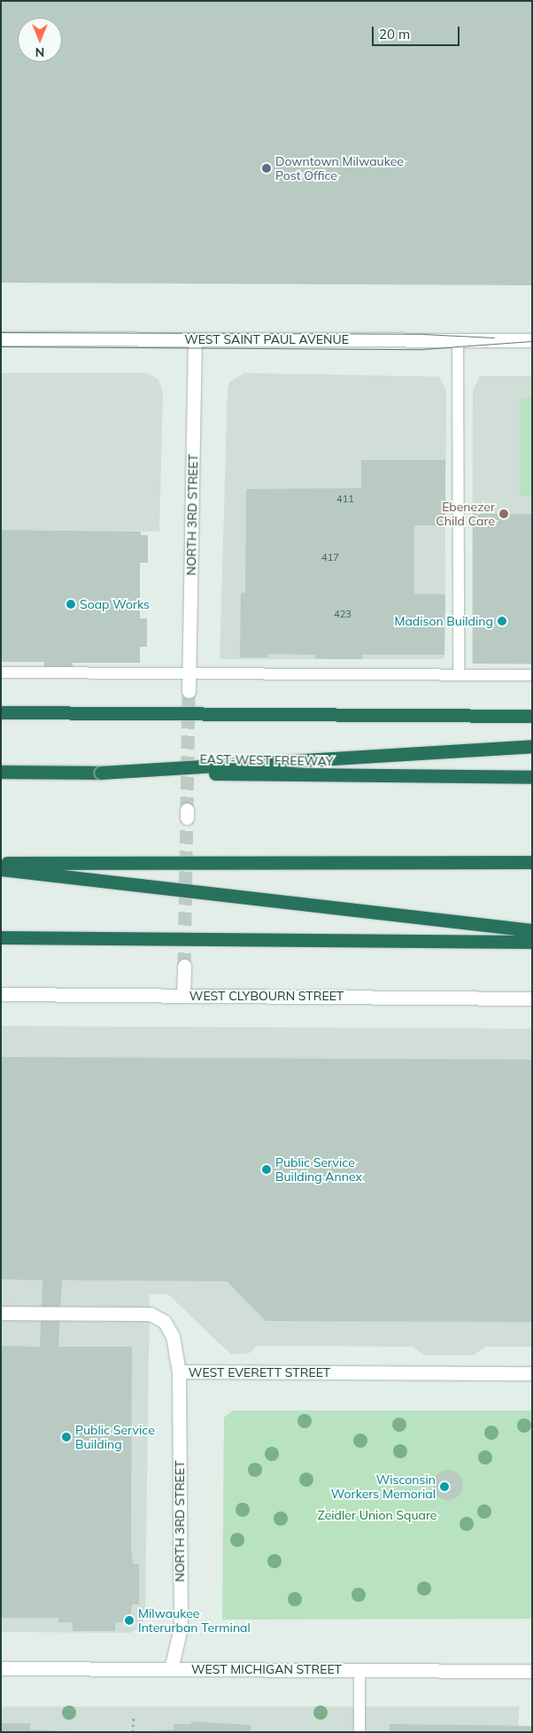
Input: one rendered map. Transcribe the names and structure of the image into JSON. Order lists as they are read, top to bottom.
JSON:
{
  "streets": {
    "highway": ["EAST-WEST FREEWAY"],
    "street": [
      "WEST SAINT PAUL AVENUE",
      "NORTH 3RD STREET",
      "WEST CLYBOURN STREET",
      "WEST EVERETT STREET",
      "WEST MICHIGAN STREET"
    ]
  },
  "crossings": [
    ["WEST SAINT PAUL AVENUE", "NORTH 3RD STREET"],
    ["NORTH 3RD STREET", "WEST EVERETT STREET"],
    ["NORTH 3RD STREET", "WEST MICHIGAN STREET"]
  ],
  "parks": ["Zeidler Union Square"],
  "places": [
    "Downtown Milwaukee Post Office",
    "Ebenezer Child Care",
    "Soap Works",
    "Madison Building",
    "Public Service Building Annex",
    "Public Service Building",
    "Wisconsin Workers Memorial",
    "Milwaukee Interurban Terminal"
  ],
  "house_numbers": ["411", "417", "423"],
  "scale_bar": "20 m",
  "north": "bottom"
}
